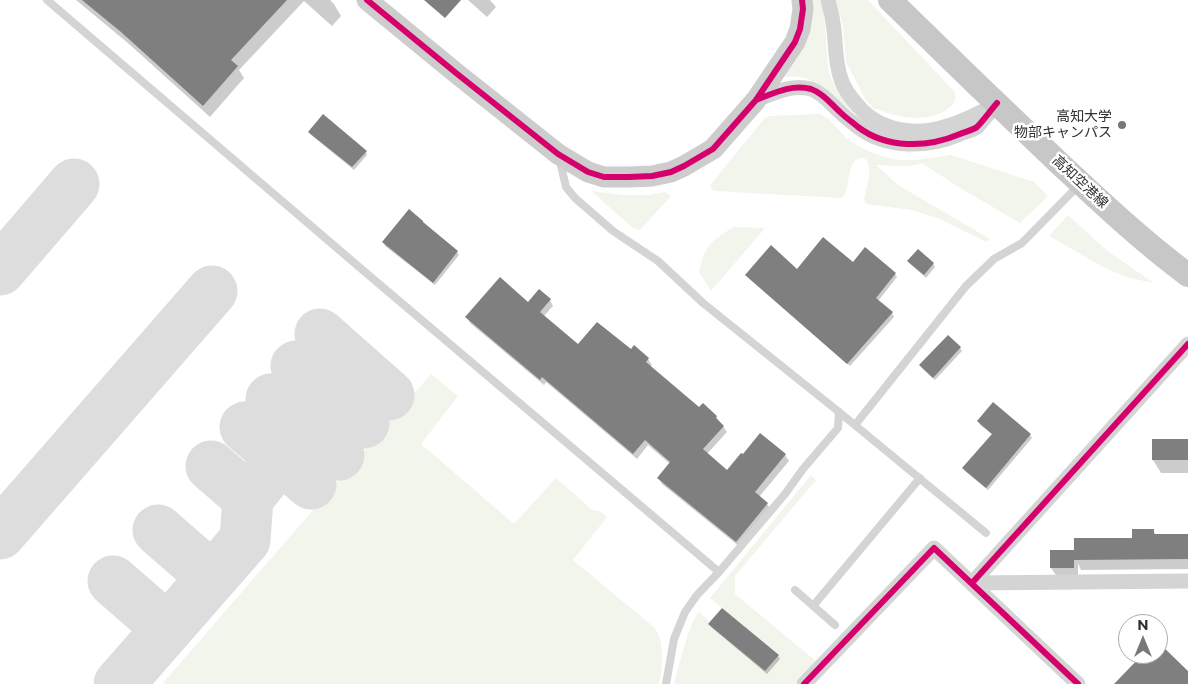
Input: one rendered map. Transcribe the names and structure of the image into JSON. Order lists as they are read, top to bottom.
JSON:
{
  "streets": {
    "main road": ["高知空港線"]
  },
  "places": ["高知大学 物部キャンパス"],
  "north": "top"
}
